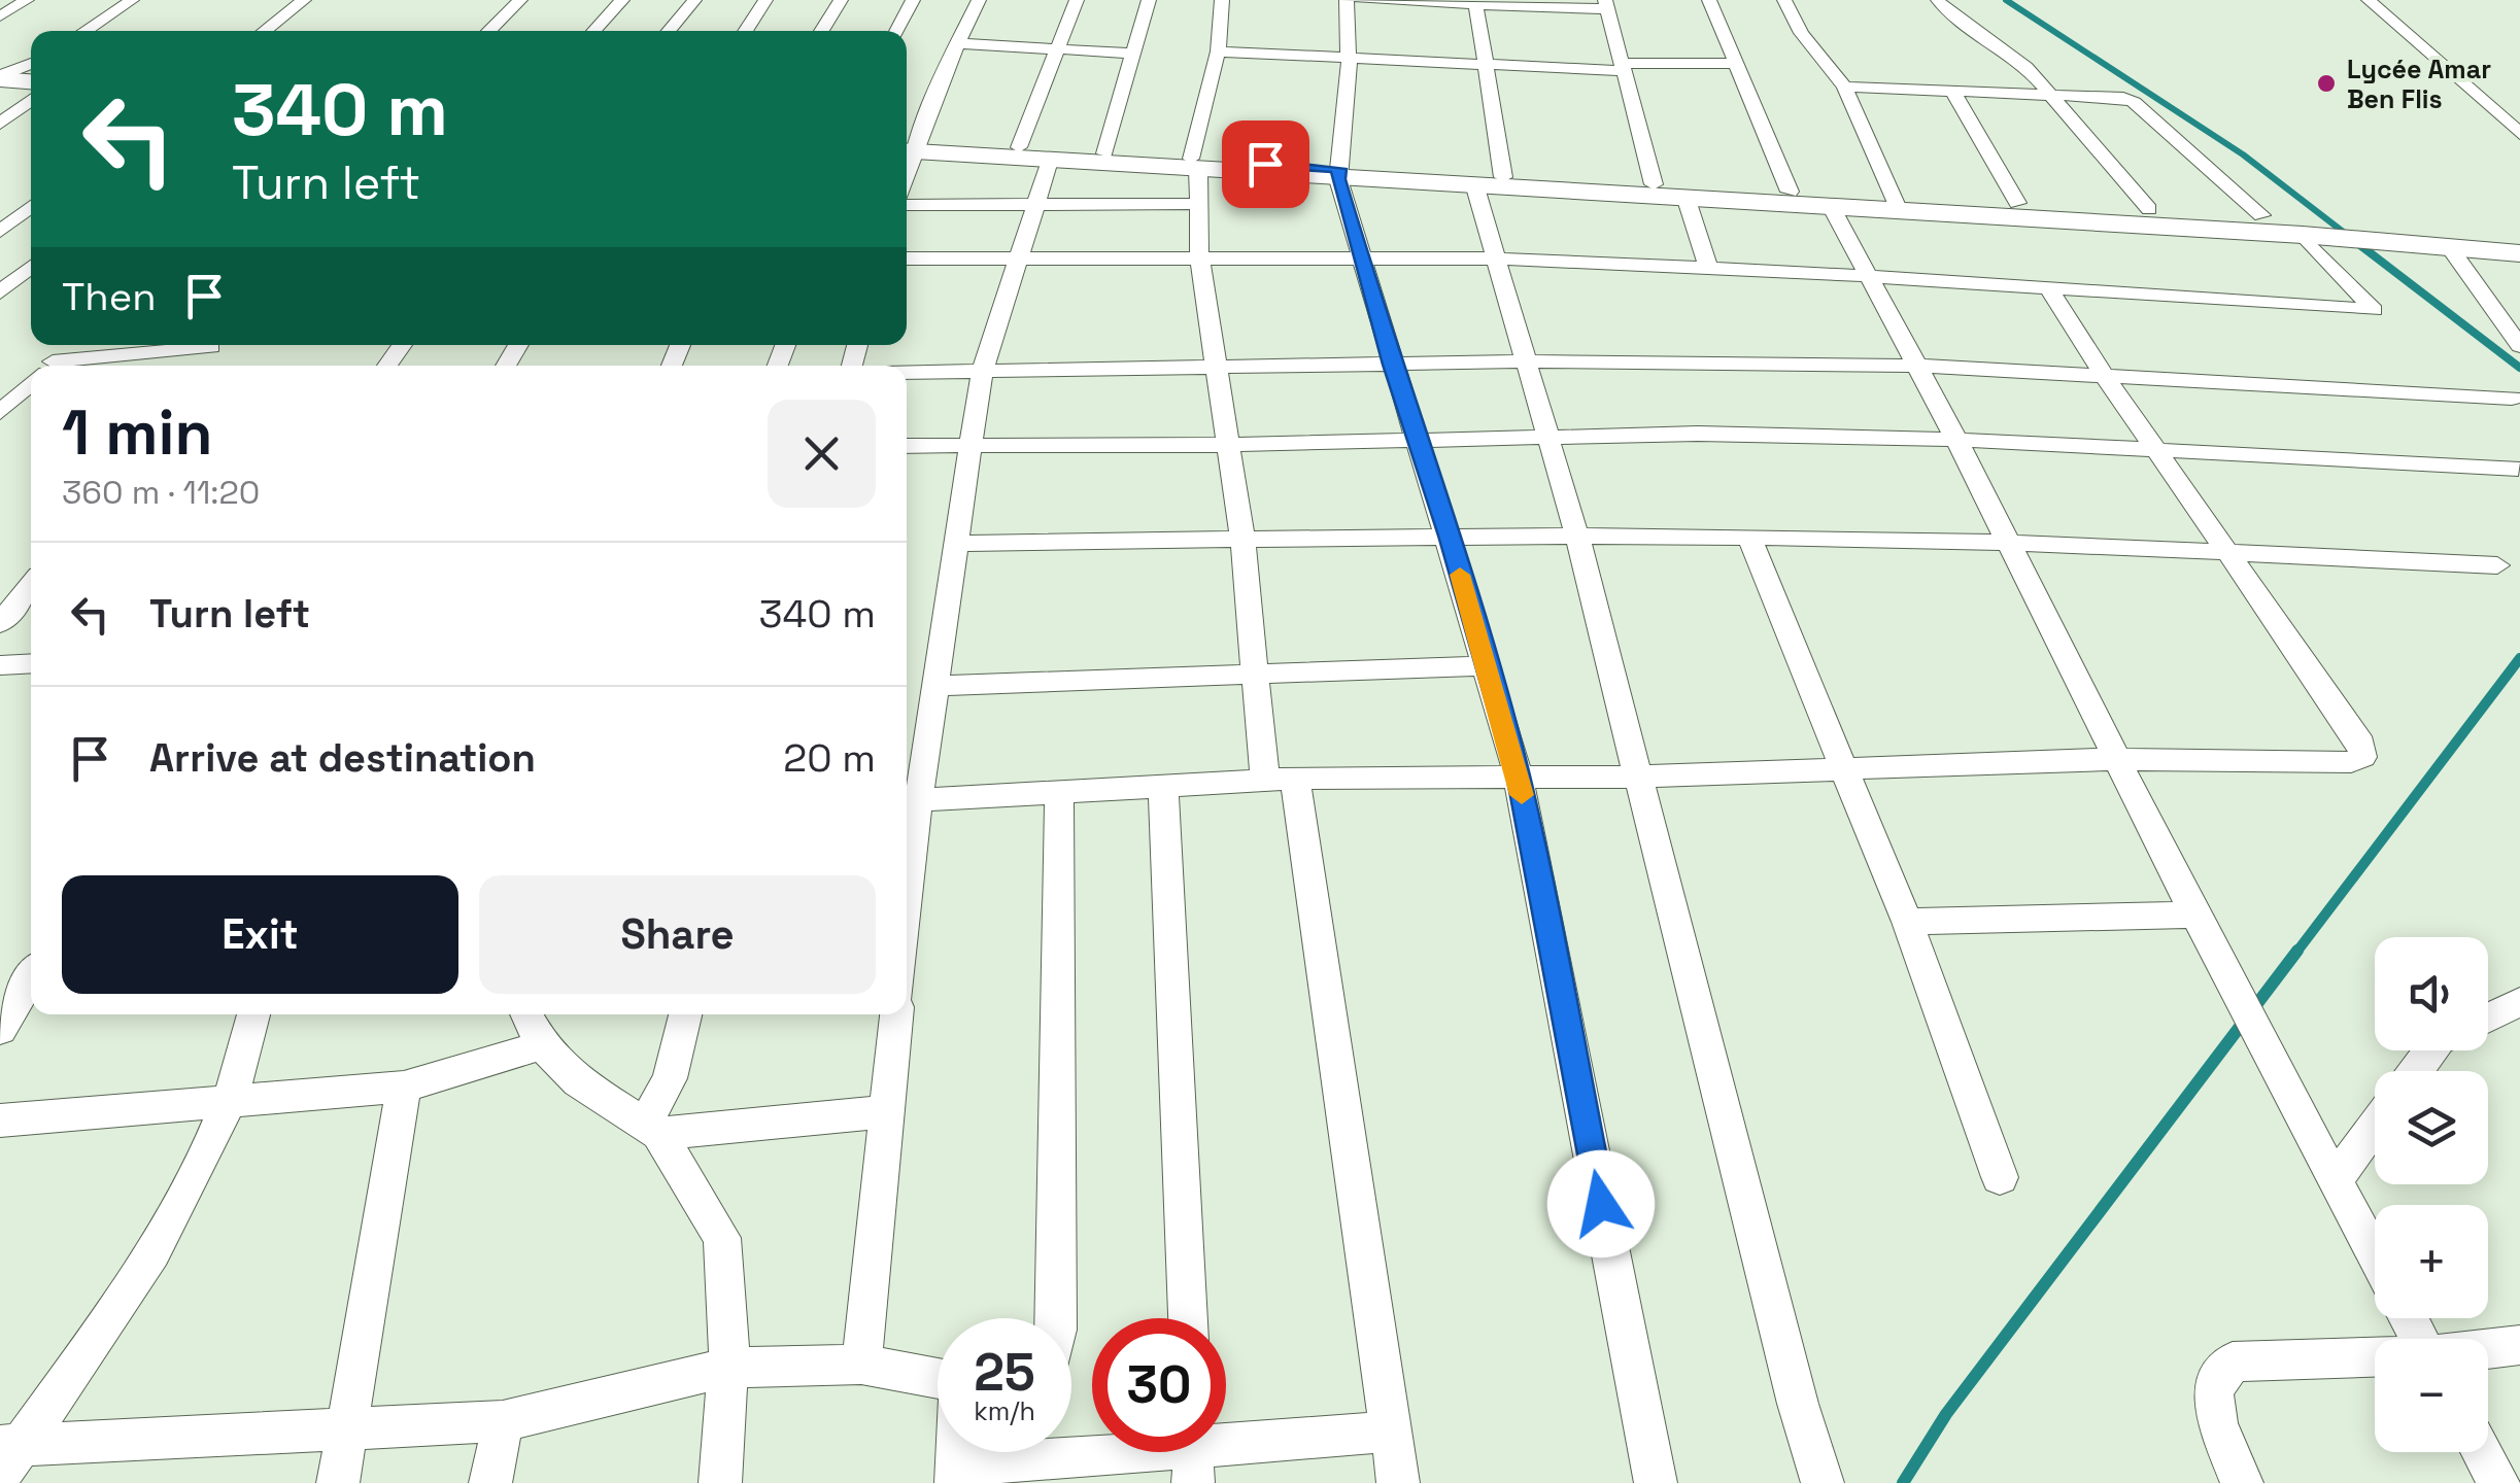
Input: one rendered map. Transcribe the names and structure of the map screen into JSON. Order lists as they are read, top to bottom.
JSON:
{
  "places": ["Lycée Amar Ben Flis"],
  "page": {
    "turn": ["340 m", "Turn left"],
    "then": "Then",
    "heading": ["1 min", "360 m · 11:20"],
    "list": [
      {
        "name": "Turn left",
        "value": "340 m"
      },
      {
        "name": "Arrive at destination",
        "value": "20 m"
      }
    ],
    "buttons": ["Exit", "Share"],
    "map_buttons": ["+", "−"],
    "speed": "25 km/h",
    "limit": "30"
  }
}
